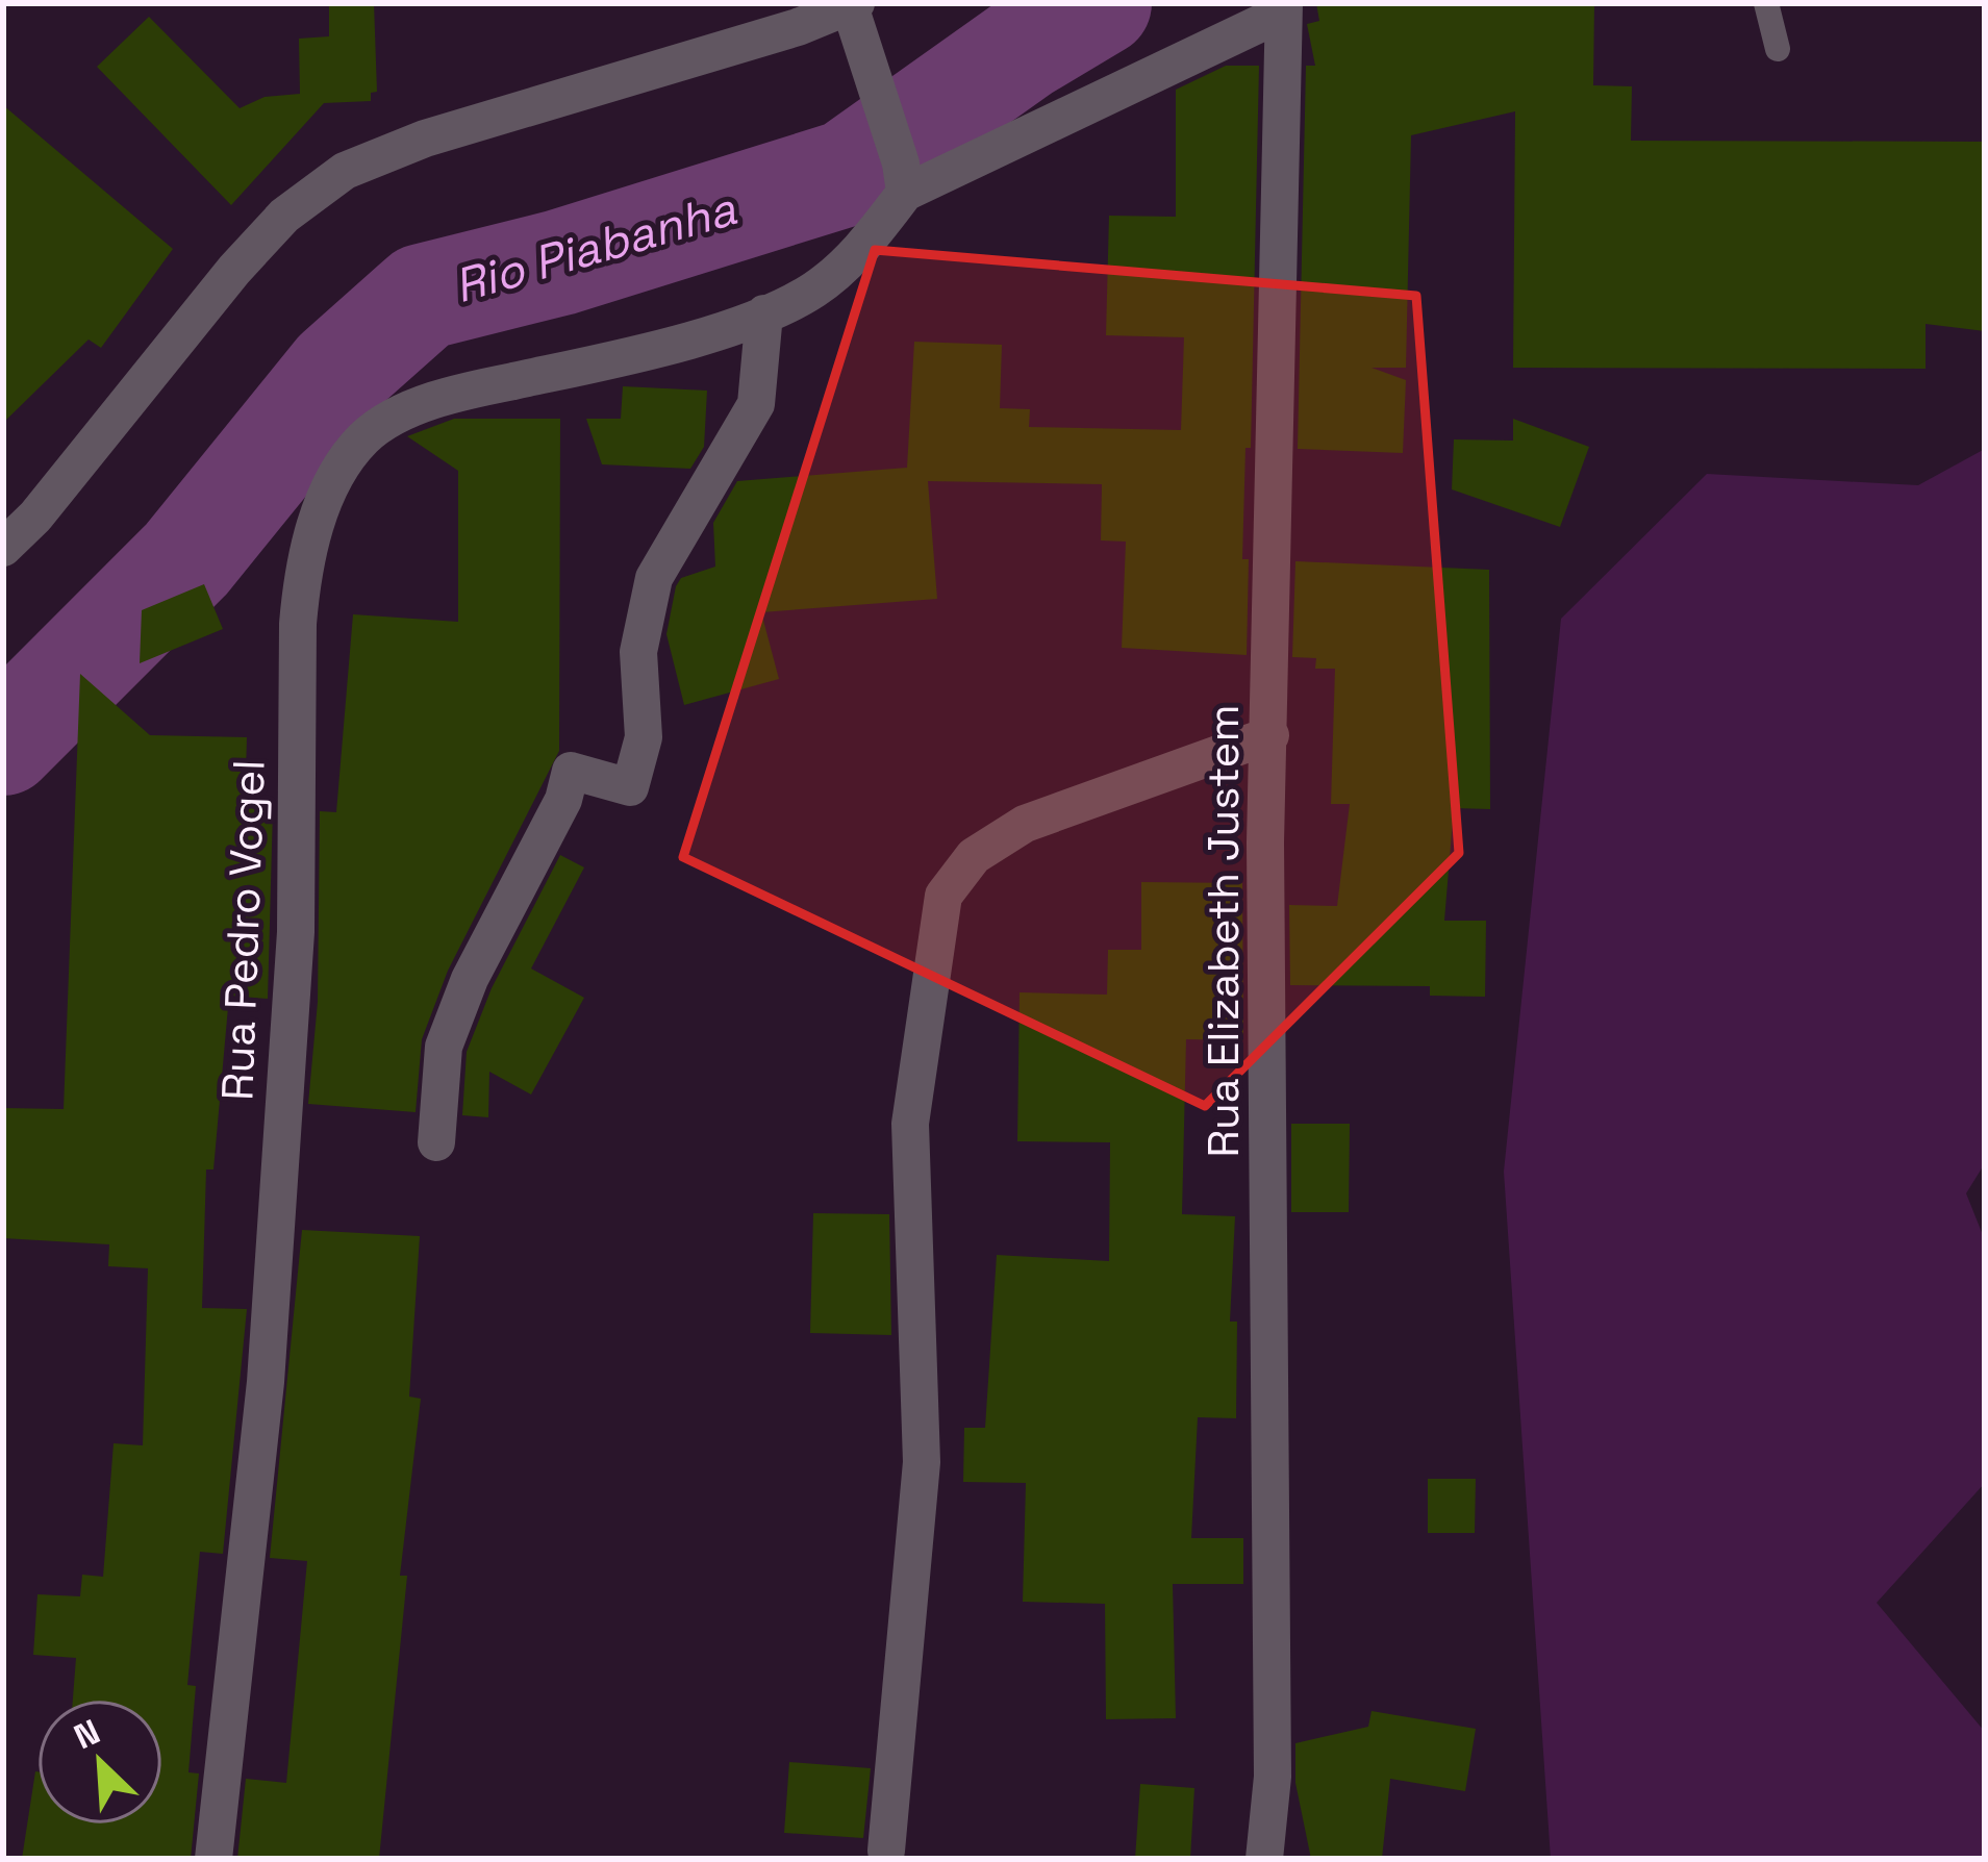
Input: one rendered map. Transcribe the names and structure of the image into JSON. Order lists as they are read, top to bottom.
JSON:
{
  "streets": {
    "street": ["Rua Pedro Vogel", "Rua Elizabeth Justem"]
  },
  "crossings": [
    ["Rua Pedro Vogel", "Rua Elizabeth Justem"]
  ],
  "water": ["Rio Piabanha"],
  "north": "top left"
}
